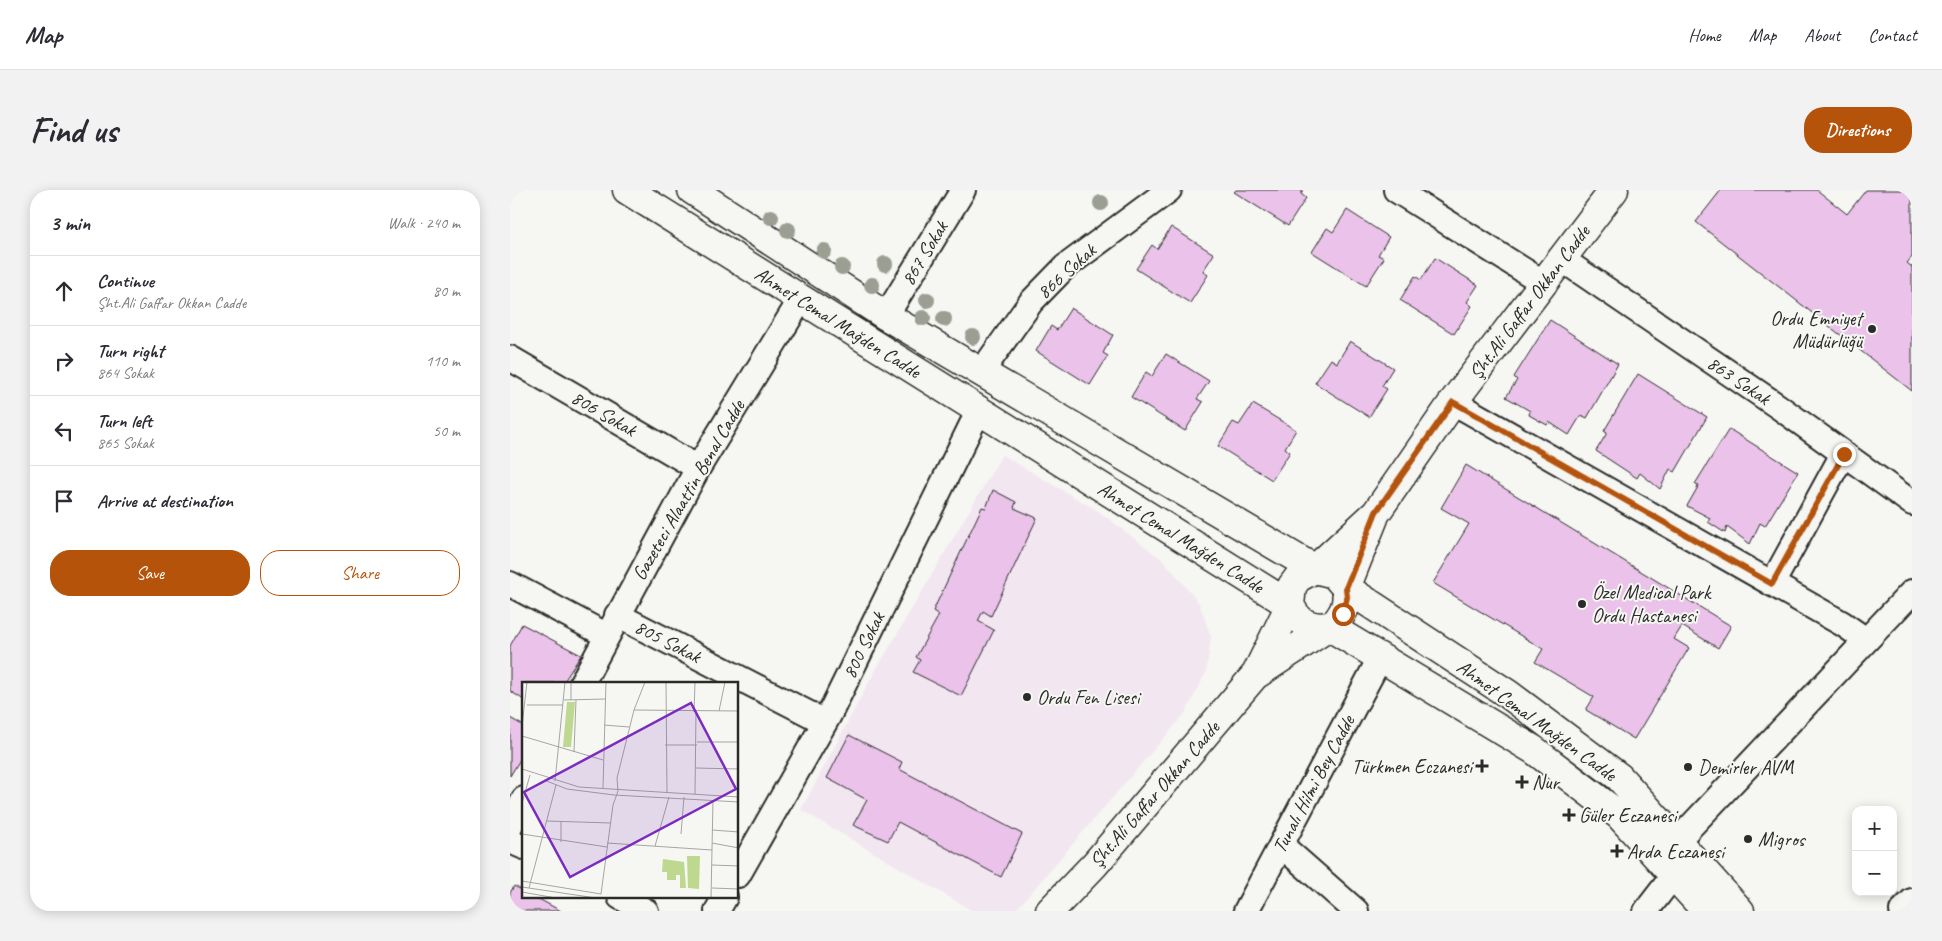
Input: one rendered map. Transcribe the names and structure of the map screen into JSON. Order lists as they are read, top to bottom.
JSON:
{
  "streets": {
    "main road": ["Şht.Ali Gaffar Okkan Cadde", "Ahmet Cemal Mağden Cadde"],
    "street": [
      "867 Sokak",
      "866 Sokak",
      "863 Sokak",
      "806 Sokak",
      "Gazeteci Alaattin Benal Cadde",
      "805 Sokak",
      "800 Sokak",
      "Tunalı Hilmi Bey Cadde"
    ]
  },
  "crossings": [
    ["867 Sokak", "Ahmet Cemal Mağden Cadde"],
    ["866 Sokak", "Ahmet Cemal Mağden Cadde"],
    ["Şht.Ali Gaffar Okkan Cadde", "Ahmet Cemal Mağden Cadde"],
    ["Şht.Ali Gaffar Okkan Cadde", "863 Sokak"],
    ["Ahmet Cemal Mağden Cadde", "Gazeteci Alaattin Benal Cadde"],
    ["Ahmet Cemal Mağden Cadde", "800 Sokak"],
    ["Ahmet Cemal Mağden Cadde", "Tunalı Hilmi Bey Cadde"],
    ["806 Sokak", "Gazeteci Alaattin Benal Cadde"],
    ["Gazeteci Alaattin Benal Cadde", "805 Sokak"],
    ["805 Sokak", "800 Sokak"]
  ],
  "places": {
    "other": [
      "Ordu Emniyet Müdürlüğü",
      "Özel Medical Park Ordu Hastanesi",
      "Ordu Fen Lisesi",
      "Demirler AVM",
      "Migros"
    ],
    "health": [
      "Türkmen Eczanesi",
      "Nur",
      "Güler Eczanesi",
      "Arda Eczanesi"
    ]
  },
  "page": {
    "header": "Map",
    "nav": [
      "Home",
      "Map",
      "About",
      "Contact"
    ],
    "buttons": [
      "Directions",
      ["Save", "Share"]
    ],
    "title": "Find us",
    "heading": ["3 min", "Walk · 240 m"],
    "list": [
      ["Continue", "Şht.Ali Gaffar Okkan Cadde", "80 m"],
      ["Turn right", "864 Sokak", "110 m"],
      ["Turn left", "865 Sokak", "50 m"],
      "Arrive at destination"
    ],
    "map_buttons": ["+", "−"]
  }
}
